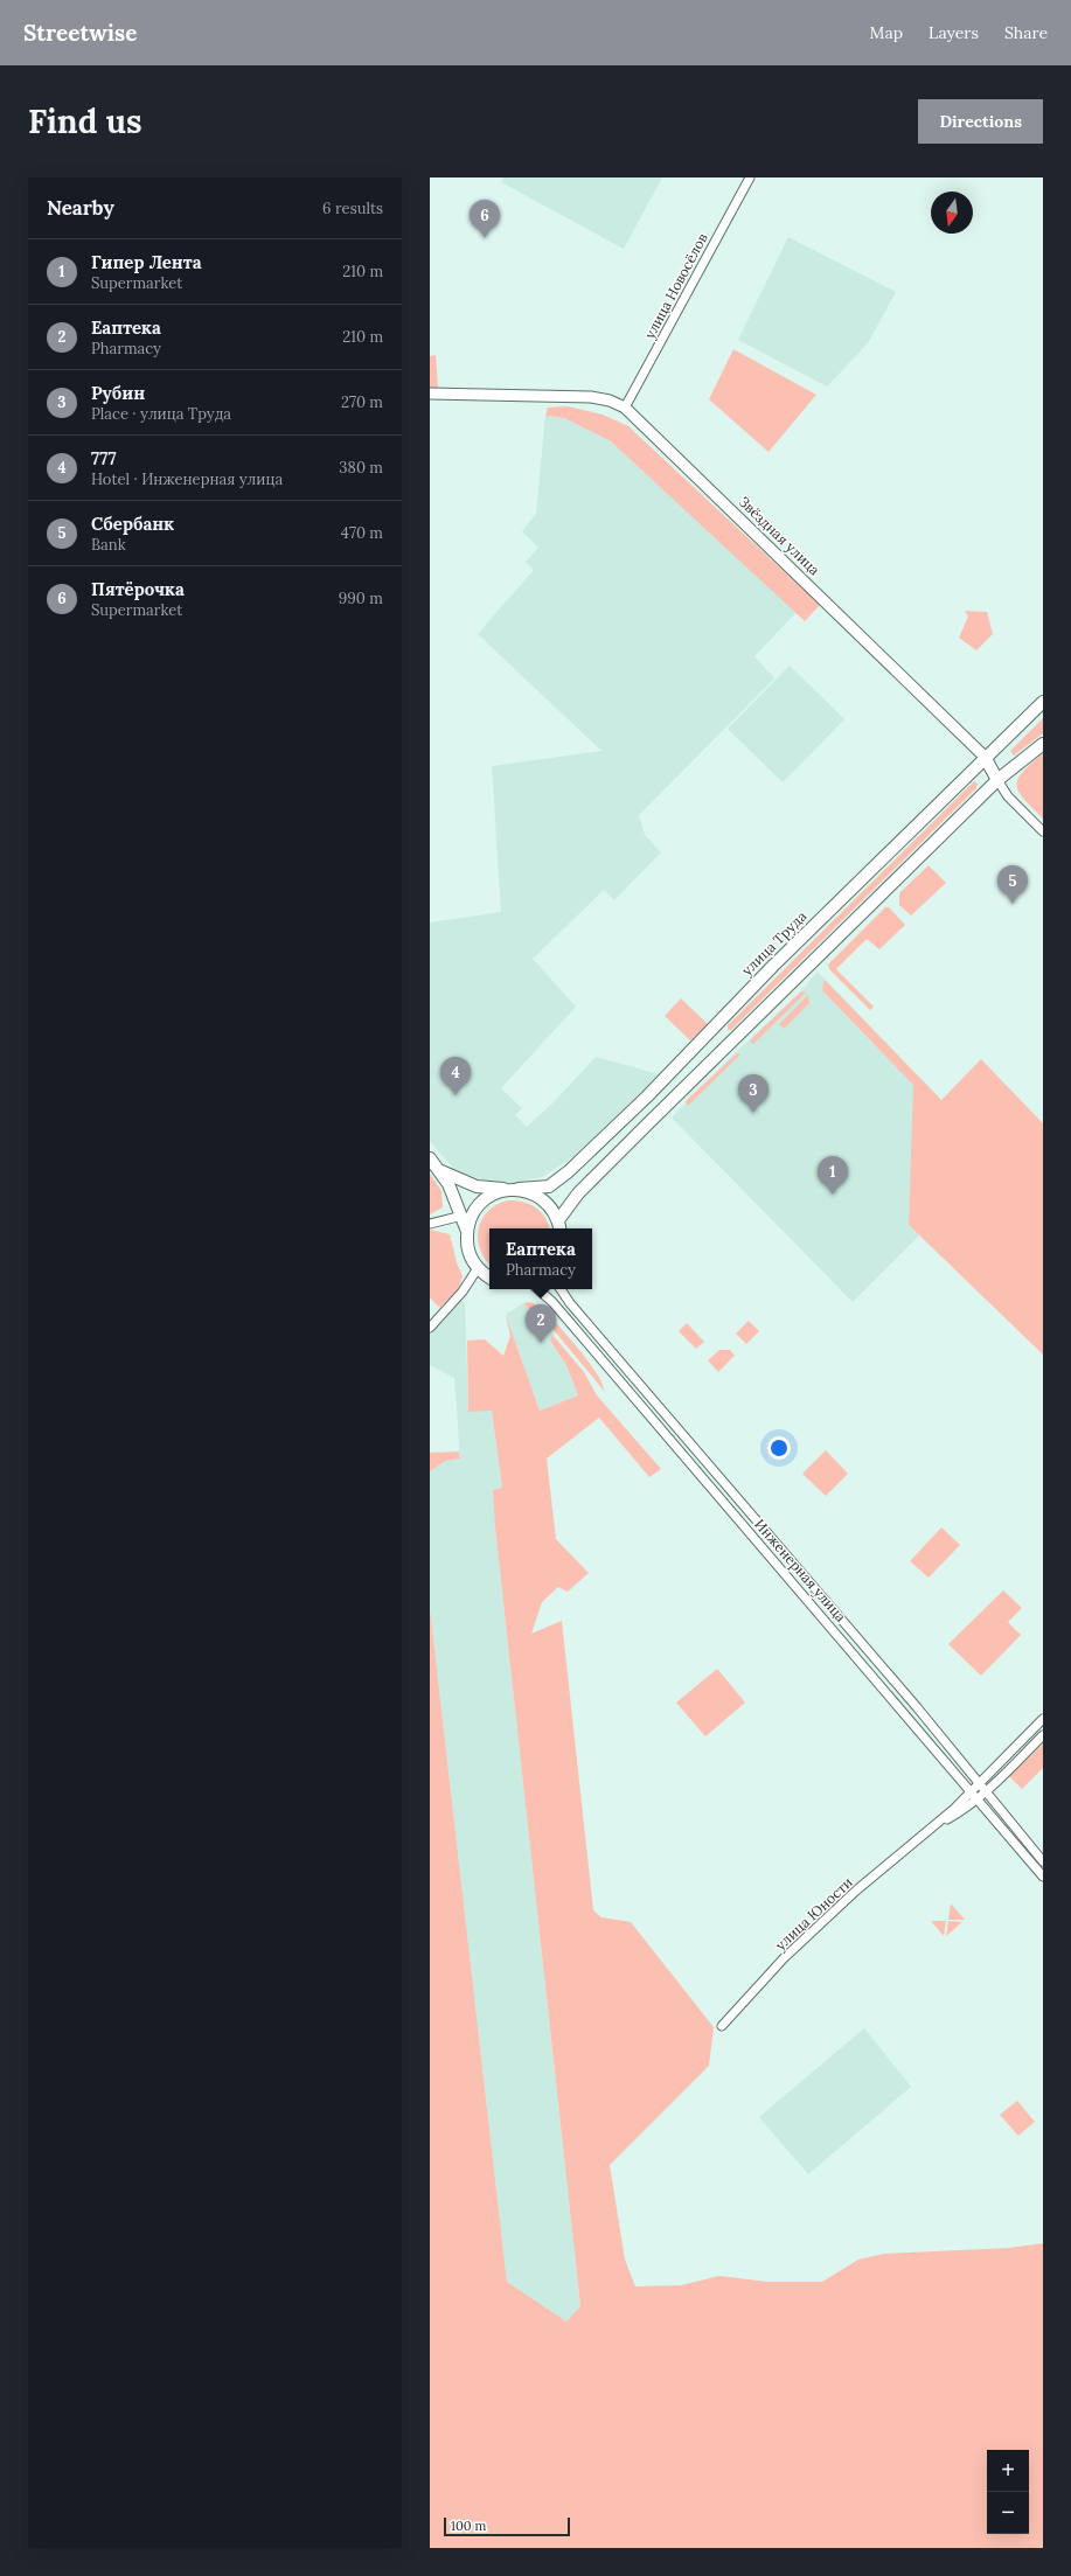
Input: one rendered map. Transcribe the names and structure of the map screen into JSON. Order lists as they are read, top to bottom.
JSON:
{
  "streets": {
    "main road": ["Звёздная улица", "улица Труда"],
    "street": ["улица Новосёлов", "Инженерная улица", "улица Юности"]
  },
  "crossings": [
    ["улица Новосёлов", "Звёздная улица"],
    ["Звёздная улица", "улица Труда"],
    ["Инженерная улица", "улица Юности"]
  ],
  "scale_bar": "100 m",
  "north": "bottom",
  "page": {
    "header": "Streetwise",
    "nav": ["Map", "Layers", "Share"],
    "buttons": "Directions",
    "title": "Find us",
    "heading": ["Nearby", "6 results"],
    "pins": [
      "6",
      "5",
      "4",
      "3",
      "1",
      "2"
    ],
    "list": [
      {
        "mark": "1",
        "name": "Гипер Лента",
        "note": "Supermarket",
        "value": "210 m"
      },
      {
        "mark": "2",
        "name": "Еаптека",
        "note": "Pharmacy",
        "value": "210 m"
      },
      {
        "mark": "3",
        "name": "Рубин",
        "note": "Place · улица Труда",
        "value": "270 m"
      },
      {
        "mark": "4",
        "name": "777",
        "note": "Hotel · Инженерная улица",
        "value": "380 m"
      },
      {
        "mark": "5",
        "name": "Сбербанк",
        "note": "Bank",
        "value": "470 m"
      },
      {
        "mark": "6",
        "name": "Пятёрочка",
        "note": "Supermarket",
        "value": "990 m"
      }
    ],
    "popup": ["Еаптека", "Pharmacy"],
    "map_buttons": ["+", "−"],
    "scale": "100 m"
  }
}
